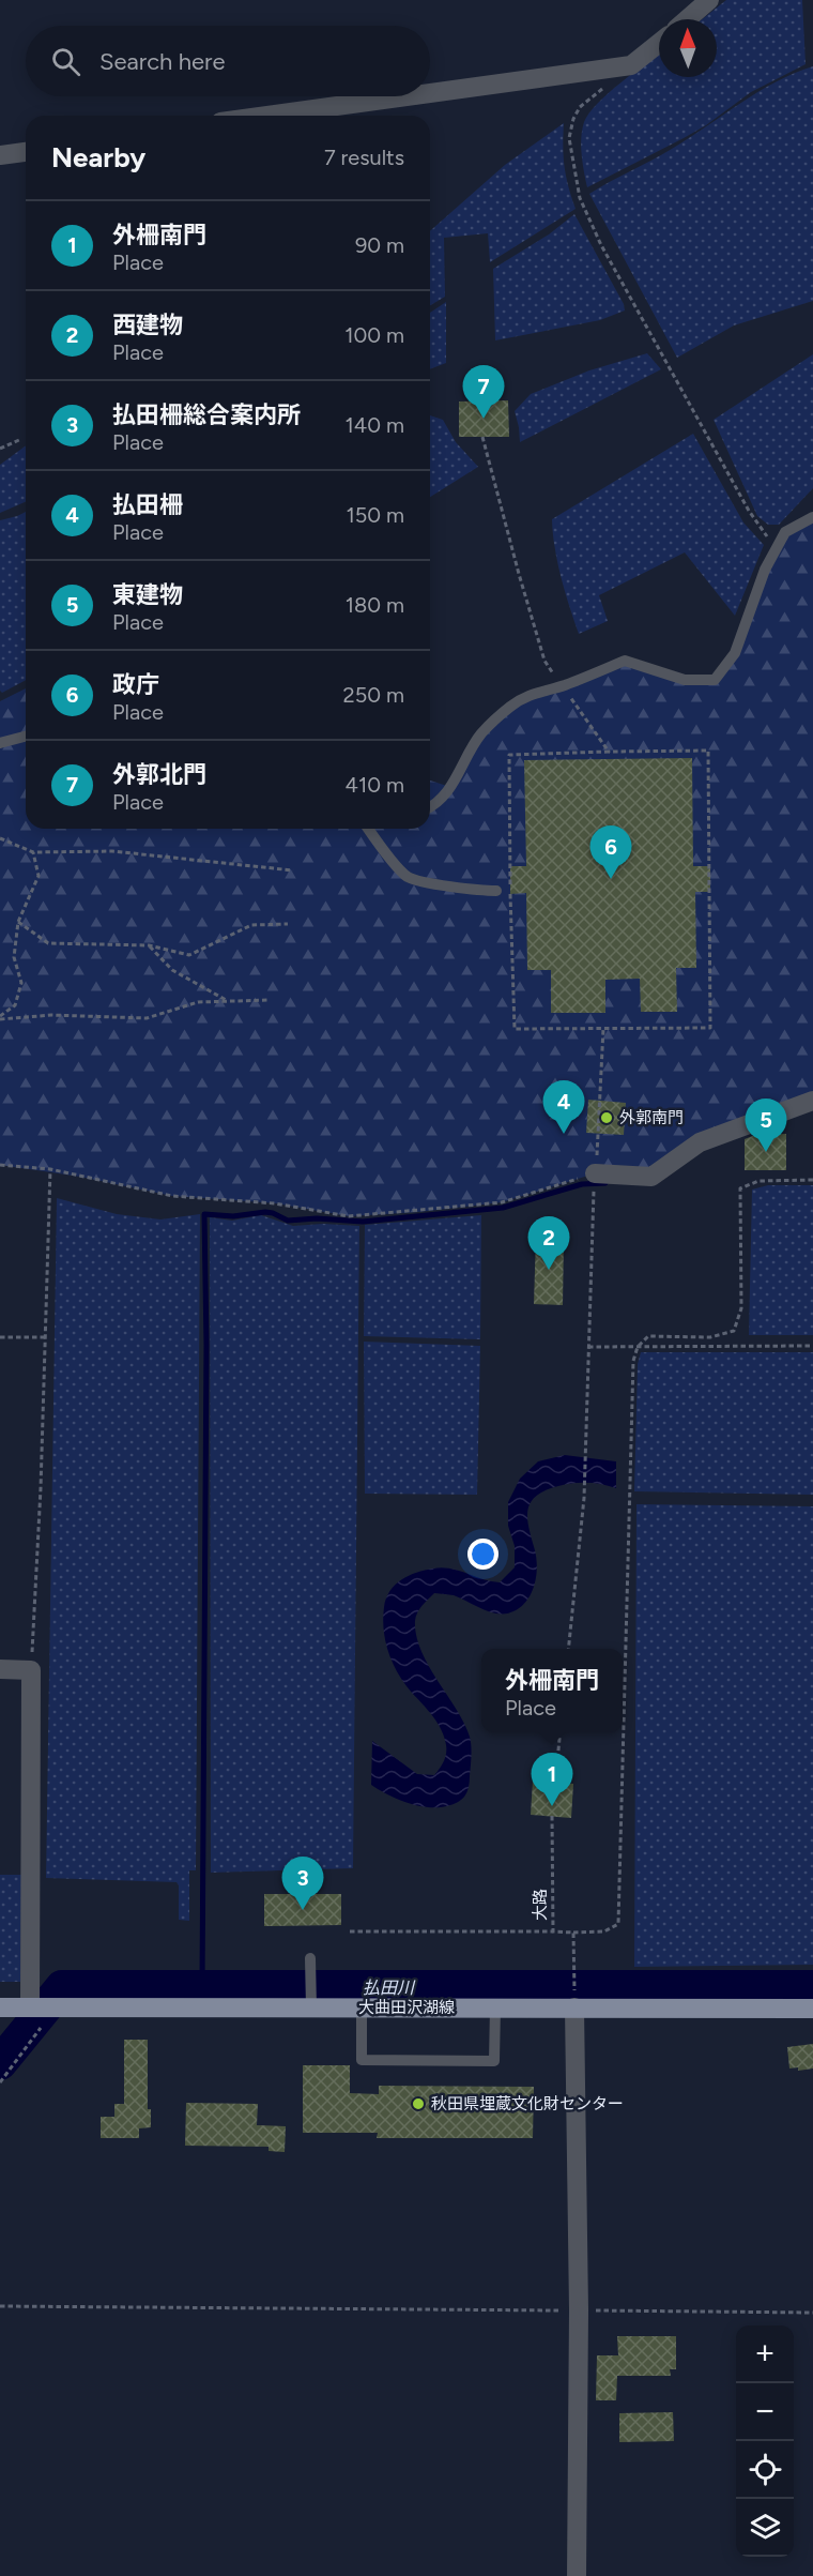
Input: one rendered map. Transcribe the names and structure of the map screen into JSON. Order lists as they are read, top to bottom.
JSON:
{
  "streets": {
    "main road": ["大曲田沢湖線"],
    "path": ["大路"]
  },
  "water": ["払田川"],
  "places": ["外郭南門", "秋田県埋蔵文化財センター"],
  "north": "top",
  "page": {
    "search": "Search here",
    "heading": ["Nearby", "7 results"],
    "list": [
      {
        "mark": "1",
        "name": "外柵南門",
        "note": "Place",
        "value": "90 m"
      },
      {
        "mark": "2",
        "name": "西建物",
        "note": "Place",
        "value": "100 m"
      },
      {
        "mark": "3",
        "name": "払田柵総合案内所",
        "note": "Place",
        "value": "140 m"
      },
      {
        "mark": "4",
        "name": "払田柵",
        "note": "Place",
        "value": "150 m"
      },
      {
        "mark": "5",
        "name": "東建物",
        "note": "Place",
        "value": "180 m"
      },
      {
        "mark": "6",
        "name": "政庁",
        "note": "Place",
        "value": "250 m"
      },
      {
        "mark": "7",
        "name": "外郭北門",
        "note": "Place",
        "value": "410 m"
      }
    ],
    "pins": [
      "7",
      "6",
      "4",
      "5",
      "2",
      "1",
      "3"
    ],
    "popup": ["外柵南門", "Place"],
    "map_buttons": ["+", "−"]
  }
}
